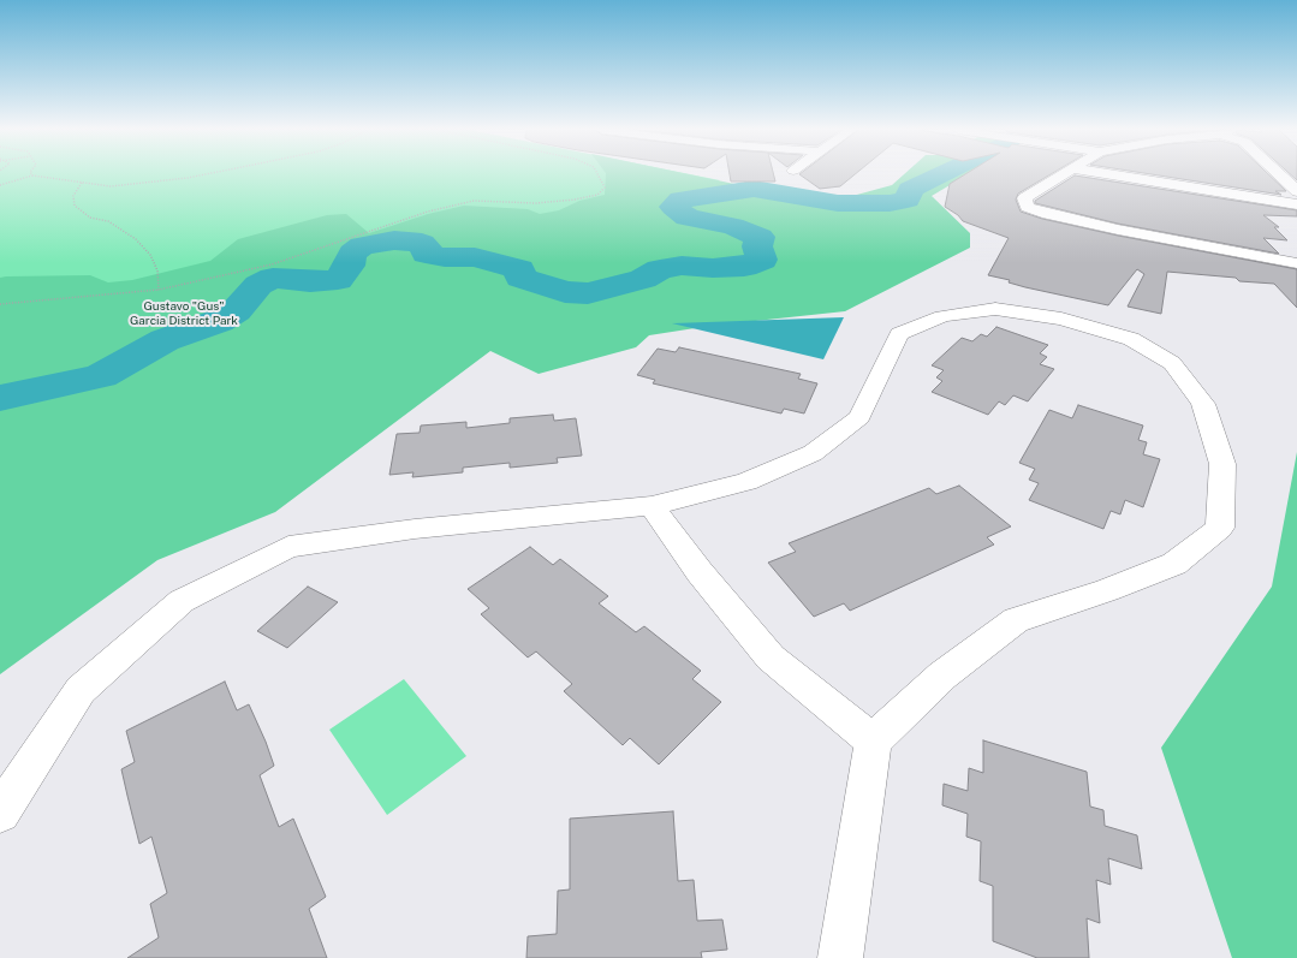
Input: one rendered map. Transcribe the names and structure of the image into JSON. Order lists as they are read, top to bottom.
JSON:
{
  "parks": ["Gustavo \"Gus\" Garcia District Park"]
}
